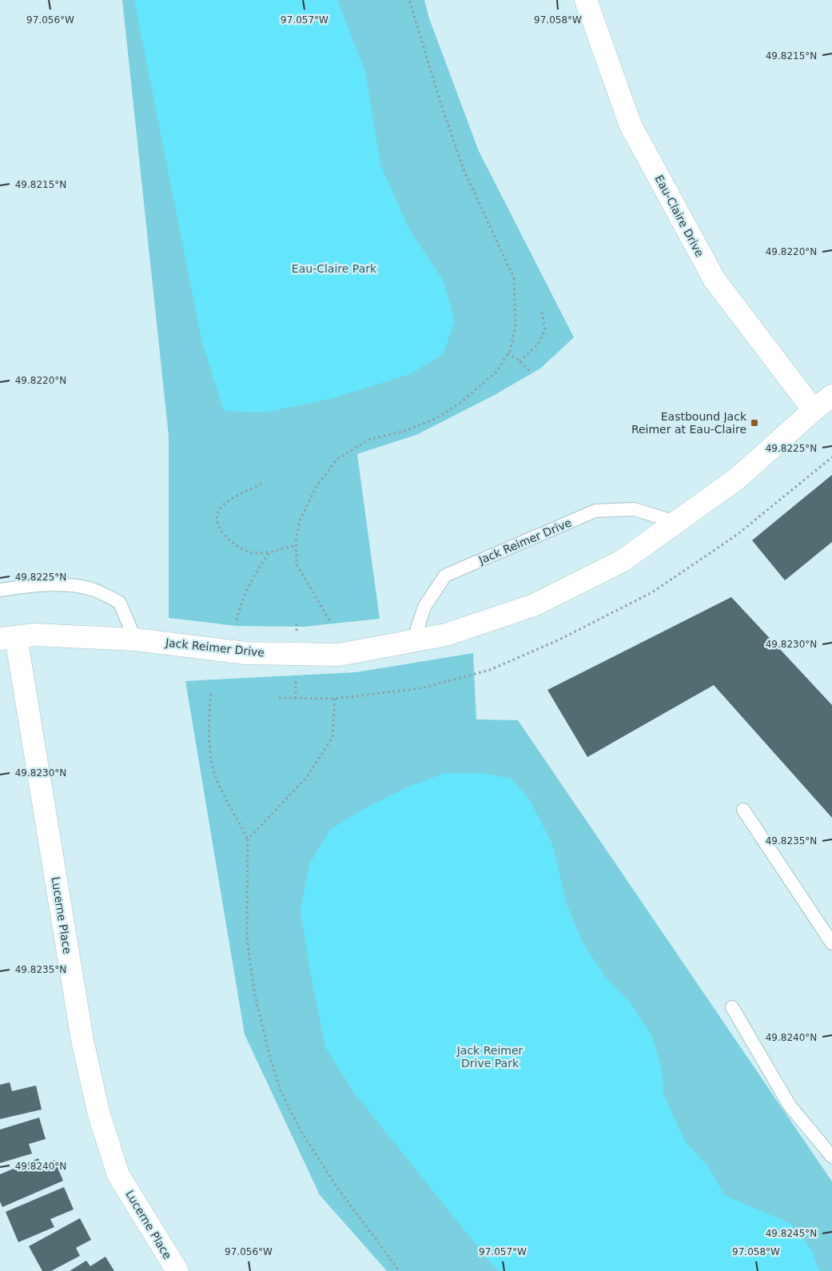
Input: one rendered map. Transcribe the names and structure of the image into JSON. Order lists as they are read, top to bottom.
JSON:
{
  "streets": {
    "street": ["Eau-Claire Drive", "Jack Reimer Drive", "Lucerne Place"]
  },
  "crossings": [
    ["Eau-Claire Drive", "Jack Reimer Drive"],
    ["Jack Reimer Drive", "Lucerne Place"]
  ],
  "parks": ["Eau-Claire Park", "Jack Reimer Drive Park"],
  "places": {
    "transit": ["Eastbound Jack Reimer at Eau-Claire"]
  },
  "coordinates": [
    "97.056°W",
    "97.057°W",
    "97.058°W",
    "49.8215°N",
    "49.8220°N",
    "49.8225°N",
    "49.8230°N",
    "49.8235°N",
    "49.8240°N",
    "49.8245°N"
  ]
}
